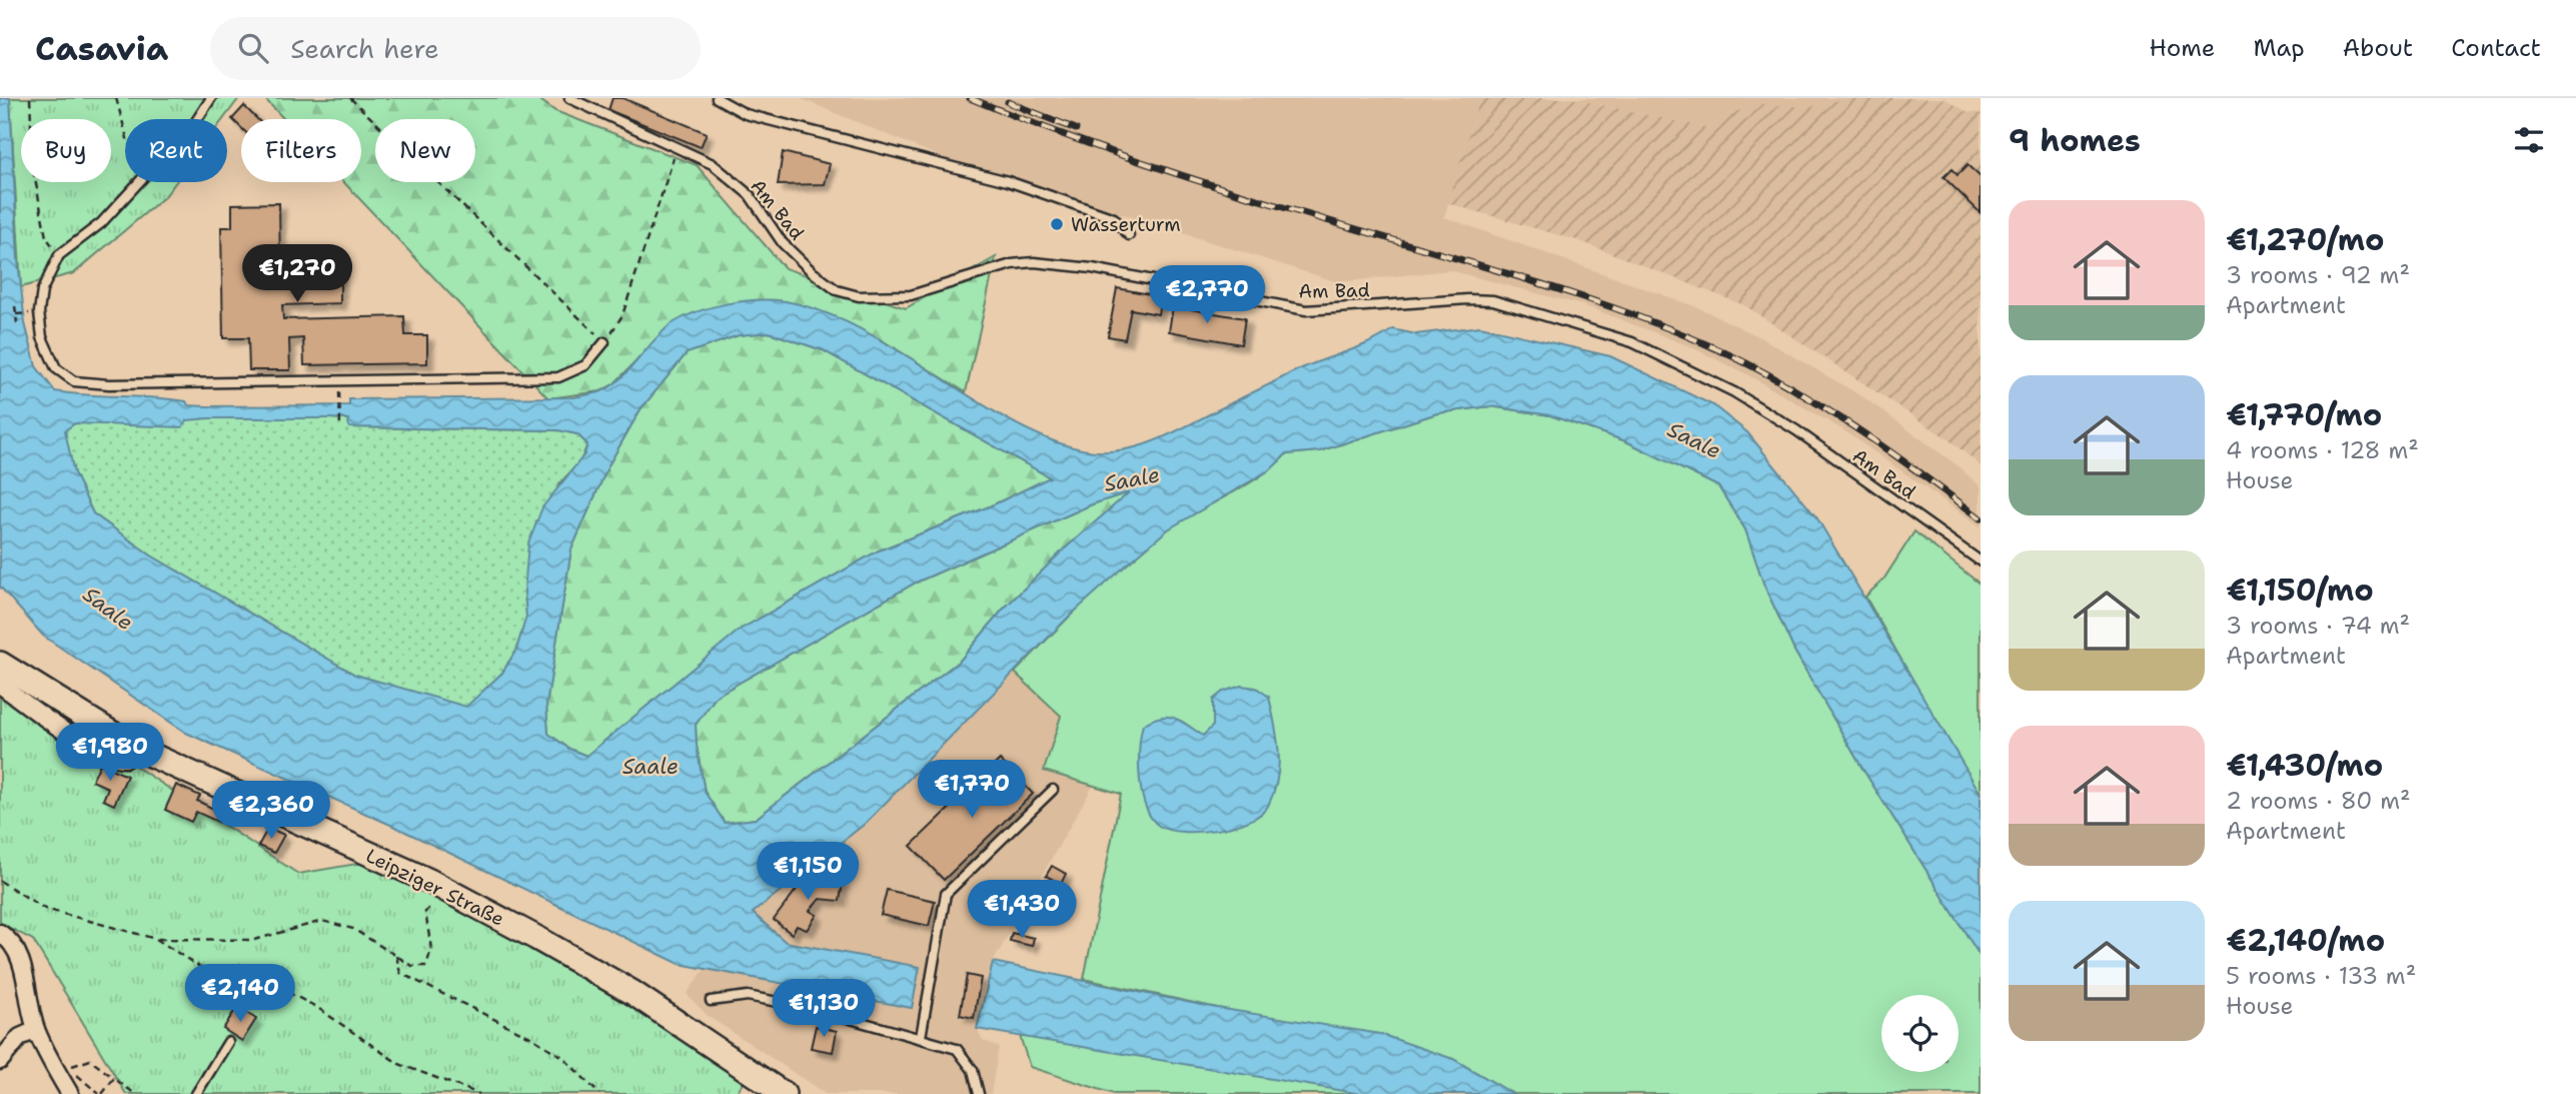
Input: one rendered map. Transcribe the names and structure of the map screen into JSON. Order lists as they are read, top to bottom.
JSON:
{
  "streets": {
    "street": ["Leipziger Straße"],
    "lane": ["Am Bad"]
  },
  "water": ["Saale"],
  "places": ["Wasserturm"],
  "page": {
    "header": "Casavia",
    "search": "Search here",
    "nav": [
      "Home",
      "Map",
      "About",
      "Contact"
    ],
    "heading": "9 homes",
    "chip": [
      "Buy",
      "Rent",
      "Filters",
      "New"
    ],
    "list": [
      {
        "name": "€1,270/mo",
        "note": "3 rooms · 92 m² · Apartment"
      },
      {
        "name": "€1,770/mo",
        "note": "4 rooms · 128 m² · House"
      },
      {
        "name": "€1,150/mo",
        "note": "3 rooms · 74 m² · Apartment"
      },
      {
        "name": "€1,430/mo",
        "note": "2 rooms · 80 m² · Apartment"
      },
      {
        "name": "€2,140/mo",
        "note": "5 rooms · 133 m² · House"
      }
    ],
    "price": [
      "€1,270",
      "€2,770",
      "€1,980",
      "€1,770",
      "€2,360",
      "€1,150",
      "€1,430",
      "€2,140",
      "€1,130"
    ]
  }
}
